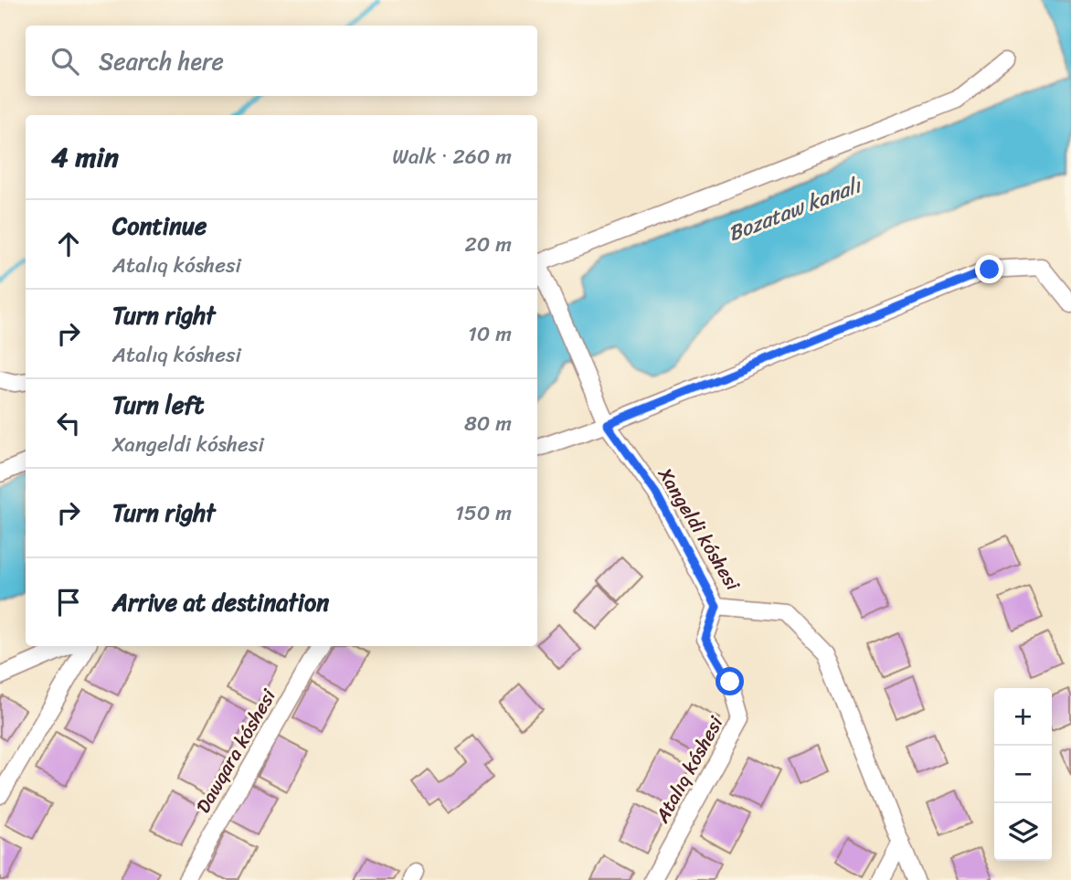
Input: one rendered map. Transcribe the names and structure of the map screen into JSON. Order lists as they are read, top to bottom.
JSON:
{
  "streets": {
    "street": ["Xangeldi kóshesi", "Dawqara kóshesi", "Atalıq kóshesi"]
  },
  "crossings": [
    ["Xangeldi kóshesi", "Atalıq kóshesi"]
  ],
  "water": ["Bozataw kanalı"],
  "page": {
    "search": "Search here",
    "heading": ["4 min", "Walk · 260 m"],
    "list": [
      ["Continue", "Atalıq kóshesi", "20 m"],
      ["Turn right", "Atalıq kóshesi", "10 m"],
      ["Turn left", "Xangeldi kóshesi", "80 m"],
      ["Turn right", "150 m"],
      "Arrive at destination"
    ],
    "map_buttons": ["+", "−"]
  }
}
